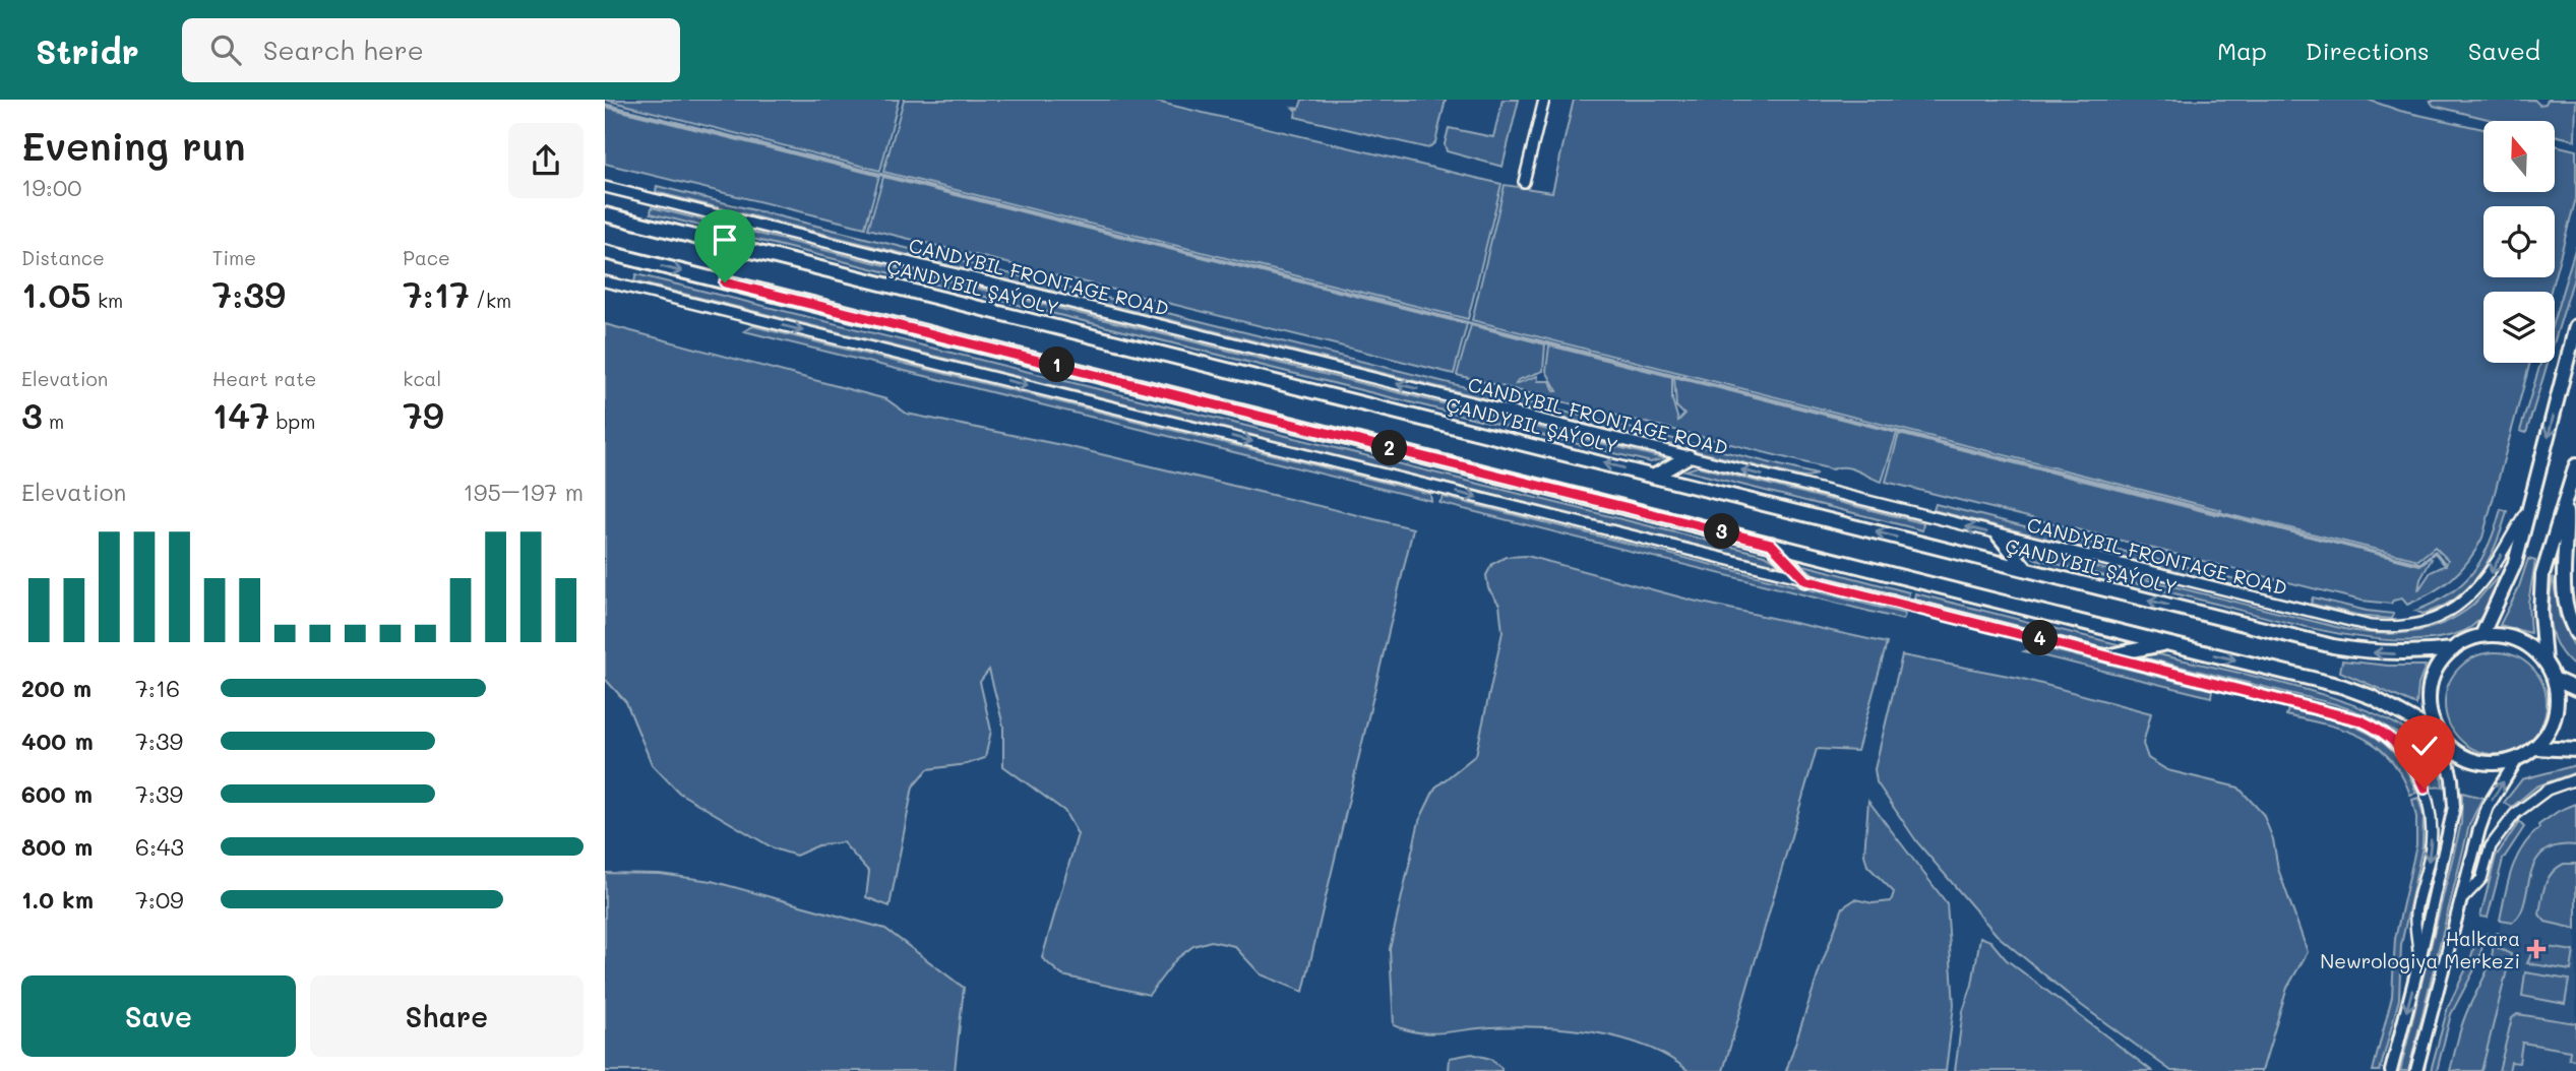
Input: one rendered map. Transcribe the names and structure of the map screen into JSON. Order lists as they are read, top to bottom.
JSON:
{
  "streets": {
    "main road": ["ÇANDYBIL ŞAÝOLY"],
    "street": ["CANDYBIL FRONTAGE ROAD"]
  },
  "one_way": ["CANDYBIL FRONTAGE ROAD"],
  "places": {
    "health": ["Halkara Newrologiya Merkezi"]
  },
  "north": "top",
  "page": {
    "header": "Stridr",
    "search": "Search here",
    "nav": ["Map", "Directions", "Saved"],
    "heading": ["Evening run", "19:00"],
    "stats": [
      ["Distance", "1.05 km"],
      ["Time", "7:39"],
      ["Pace", "7:17 /km"],
      ["Elevation", "3 m"],
      ["Heart rate", "147 bpm"],
      ["kcal", "79"]
    ],
    "pins": [
      "1",
      "2",
      "3",
      "4"
    ],
    "chart": ["Elevation", "195–197 m"],
    "list": [
      {
        "name": "200 m",
        "note": "7:16"
      },
      {
        "name": "400 m",
        "note": "7:39"
      },
      {
        "name": "600 m",
        "note": "7:39"
      },
      {
        "name": "800 m",
        "note": "6:43"
      },
      {
        "name": "1.0 km",
        "note": "7:09"
      }
    ],
    "buttons": ["Save", "Share"]
  }
}
